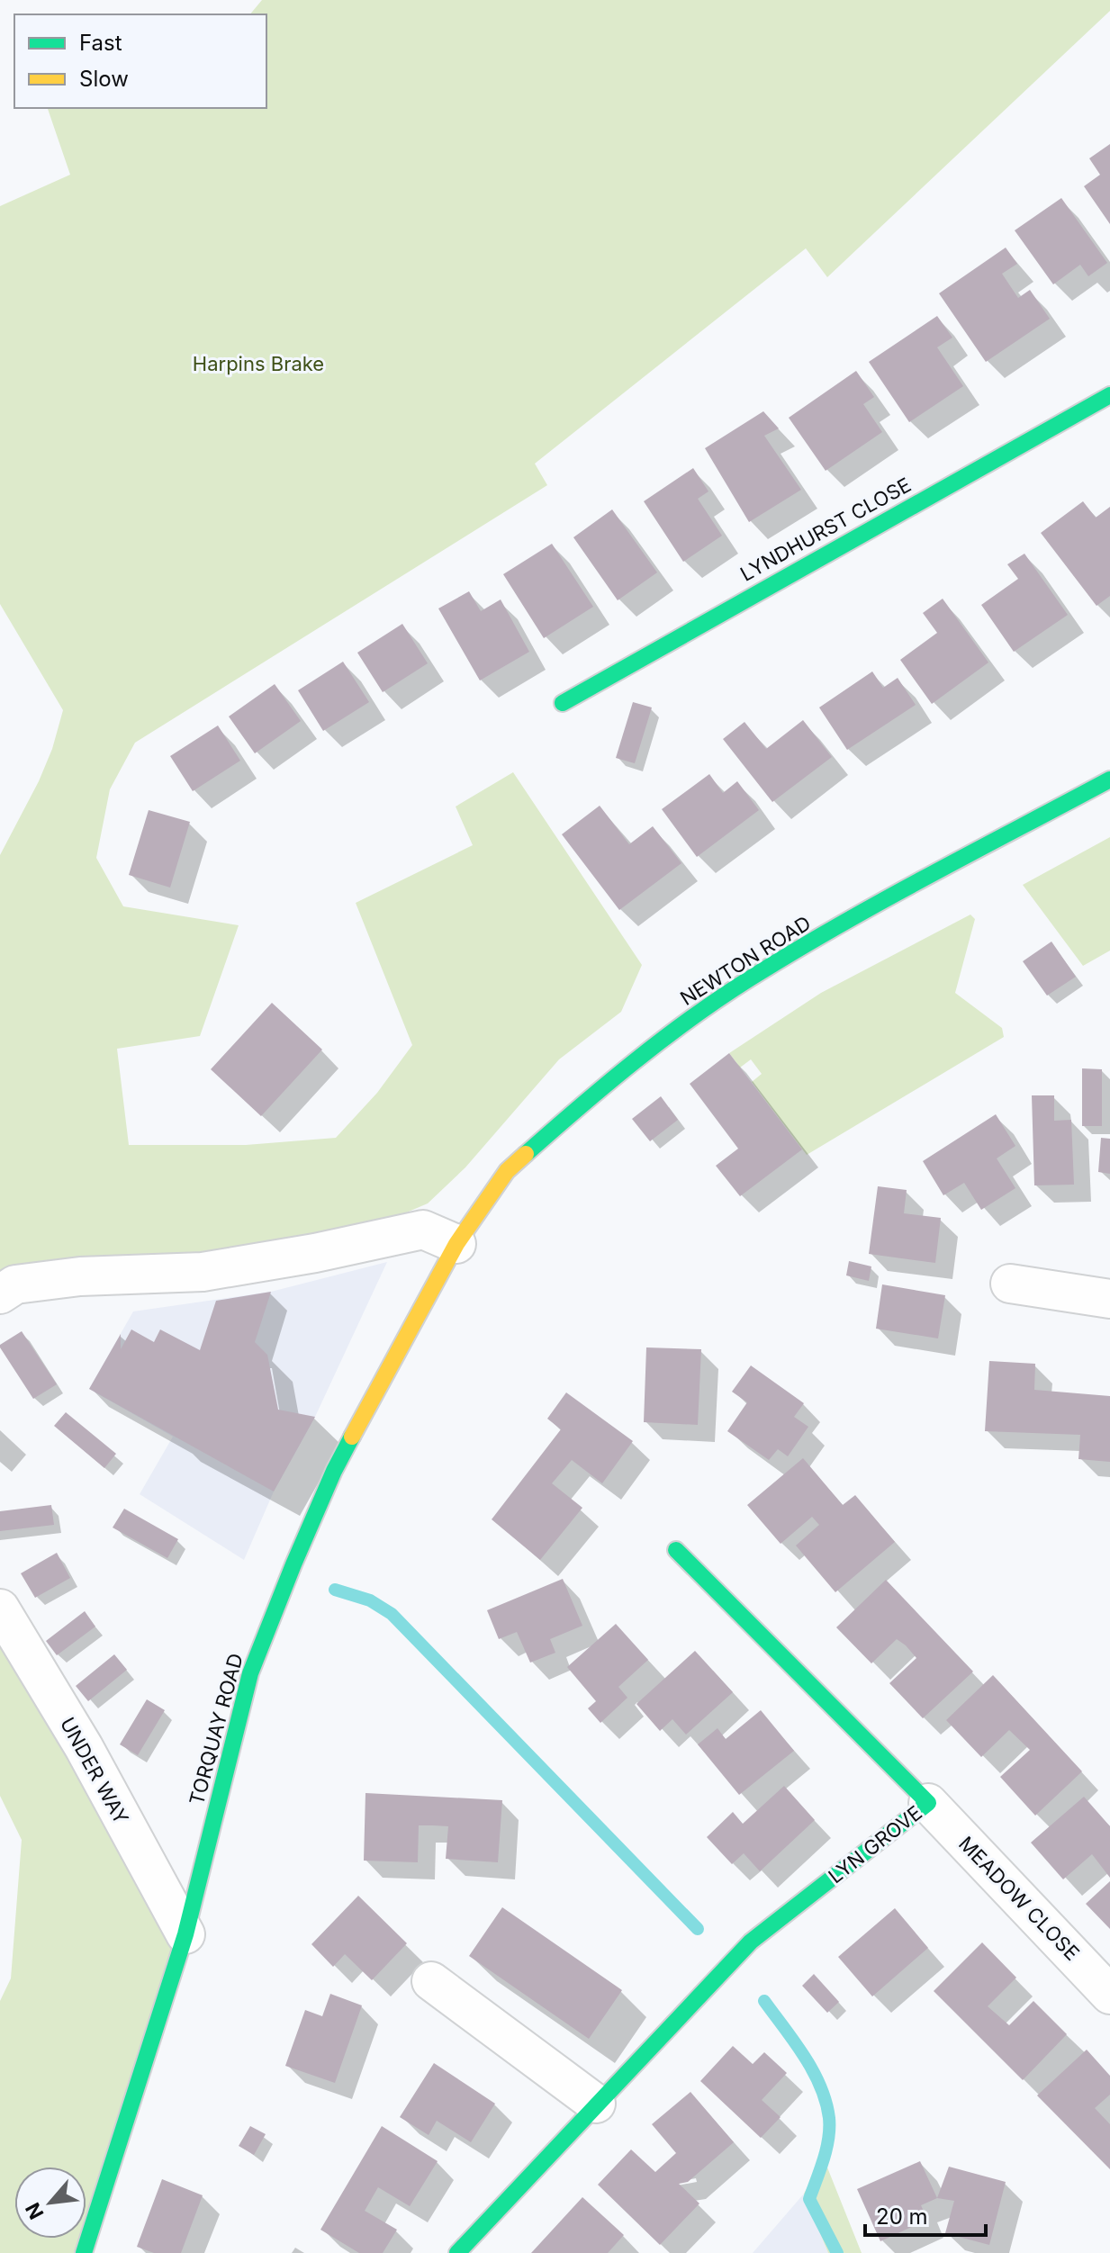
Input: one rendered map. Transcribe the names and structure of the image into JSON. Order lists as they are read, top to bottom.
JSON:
{
  "streets": {
    "street": [
      "LYNDHURST CLOSE",
      "NEWTON ROAD",
      "TORQUAY ROAD",
      "UNDER WAY",
      "LYN GROVE",
      "MEADOW CLOSE"
    ]
  },
  "crossings": [
    ["NEWTON ROAD", "TORQUAY ROAD"],
    ["TORQUAY ROAD", "UNDER WAY"],
    ["LYN GROVE", "MEADOW CLOSE"]
  ],
  "parks": ["Harpins Brake"],
  "legend": ["Fast", "Slow"],
  "scale_bar": "20 m",
  "north": "bottom left"
}
